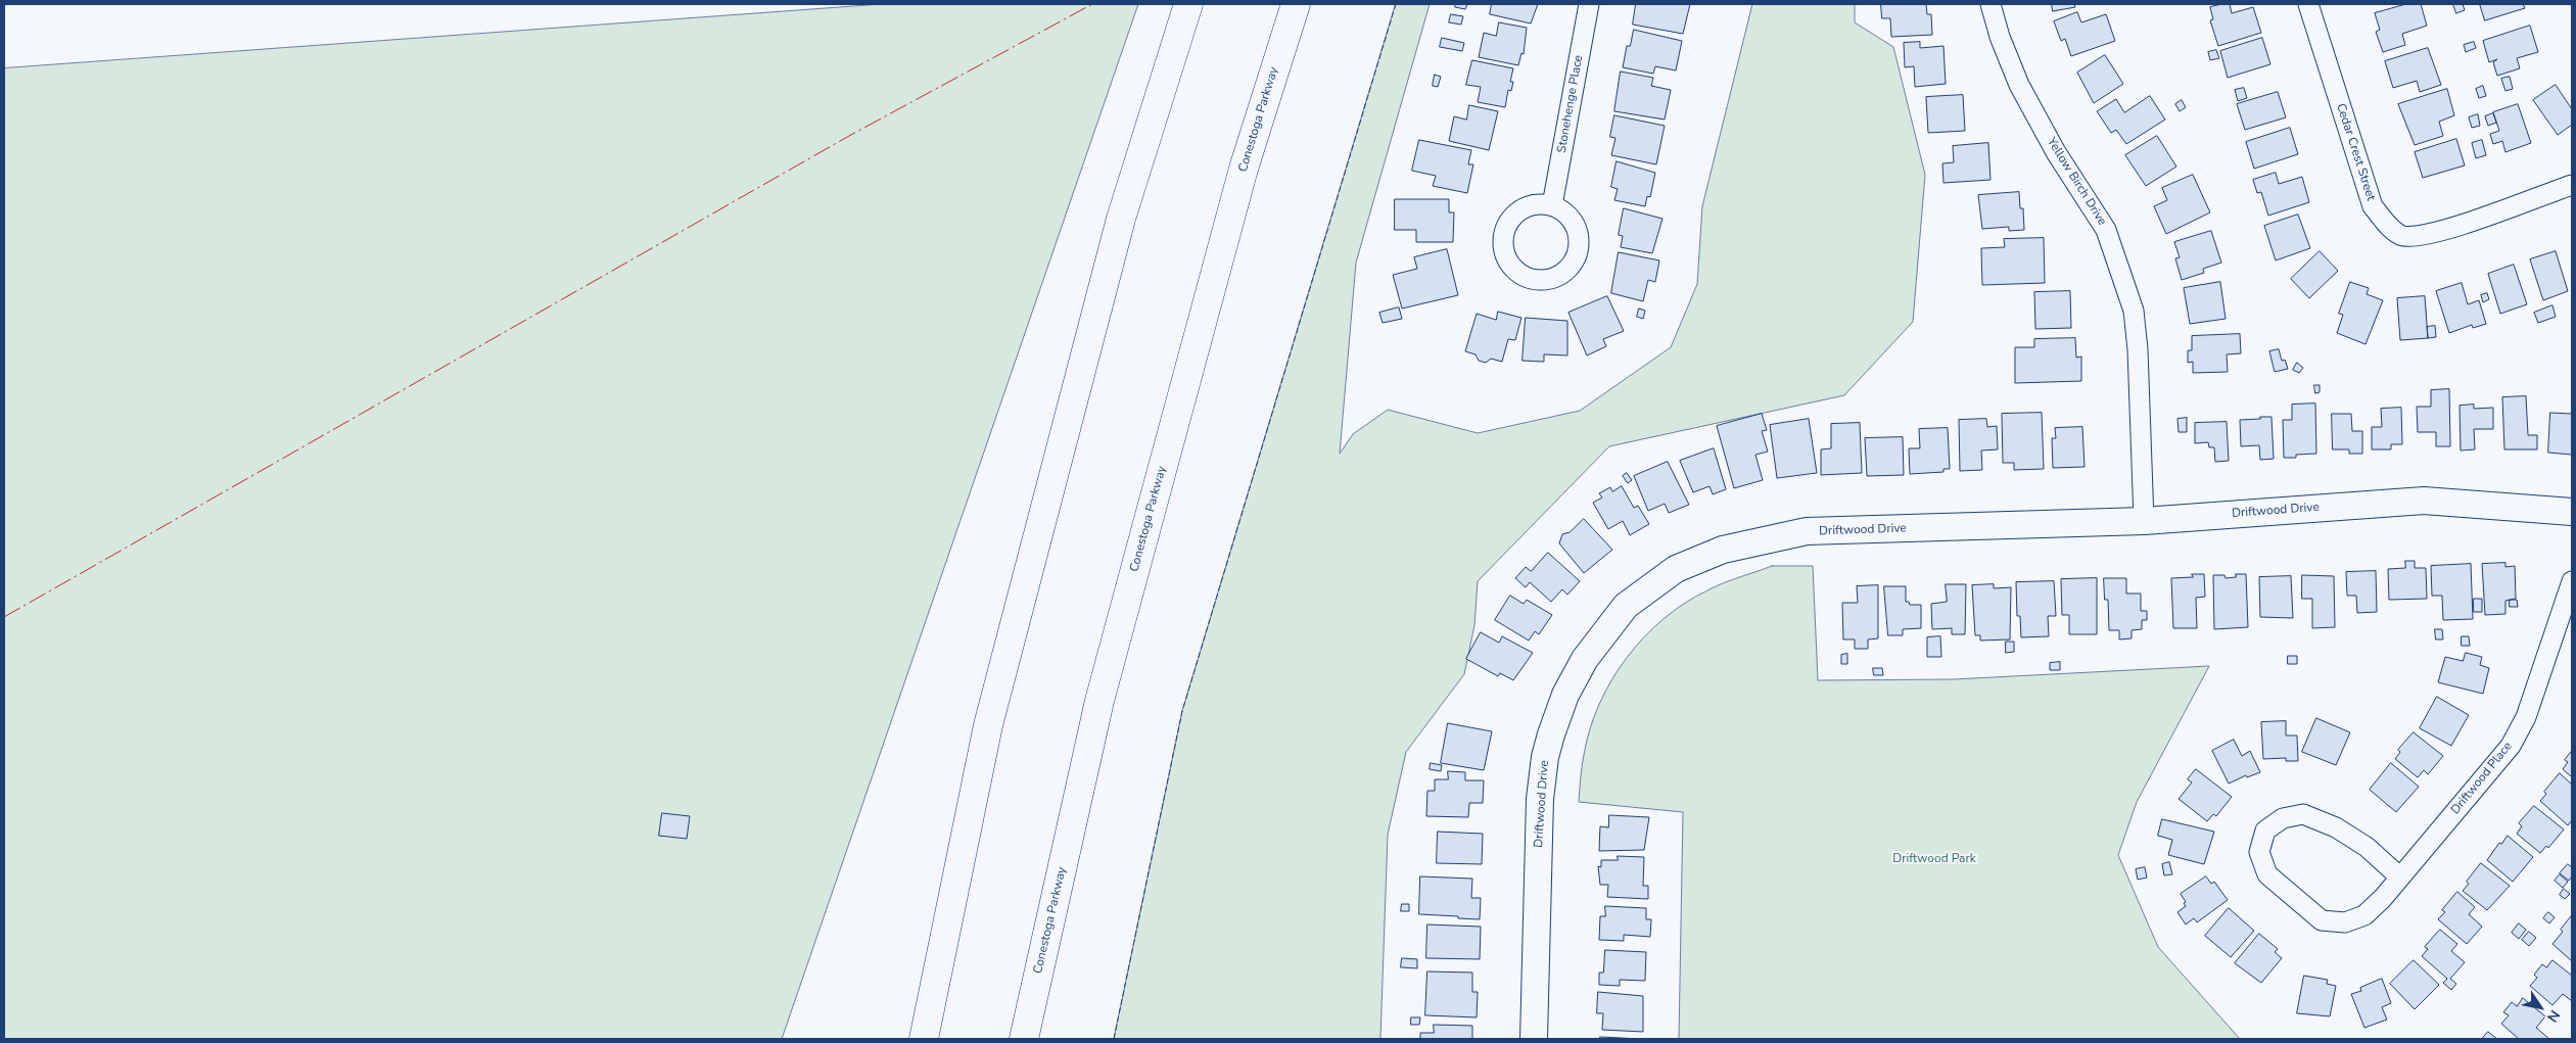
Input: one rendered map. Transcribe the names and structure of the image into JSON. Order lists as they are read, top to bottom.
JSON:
{
  "streets": {
    "highway": ["Conestoga Parkway"],
    "street": [
      "Stonehenge Place",
      "Cedar Crest Street",
      "Yellow Birch Drive",
      "Driftwood Drive",
      "Driftwood Place"
    ]
  },
  "crossings": [
    ["Yellow Birch Drive", "Driftwood Drive"]
  ],
  "parks": ["Driftwood Park"],
  "north": "bottom right"
}
